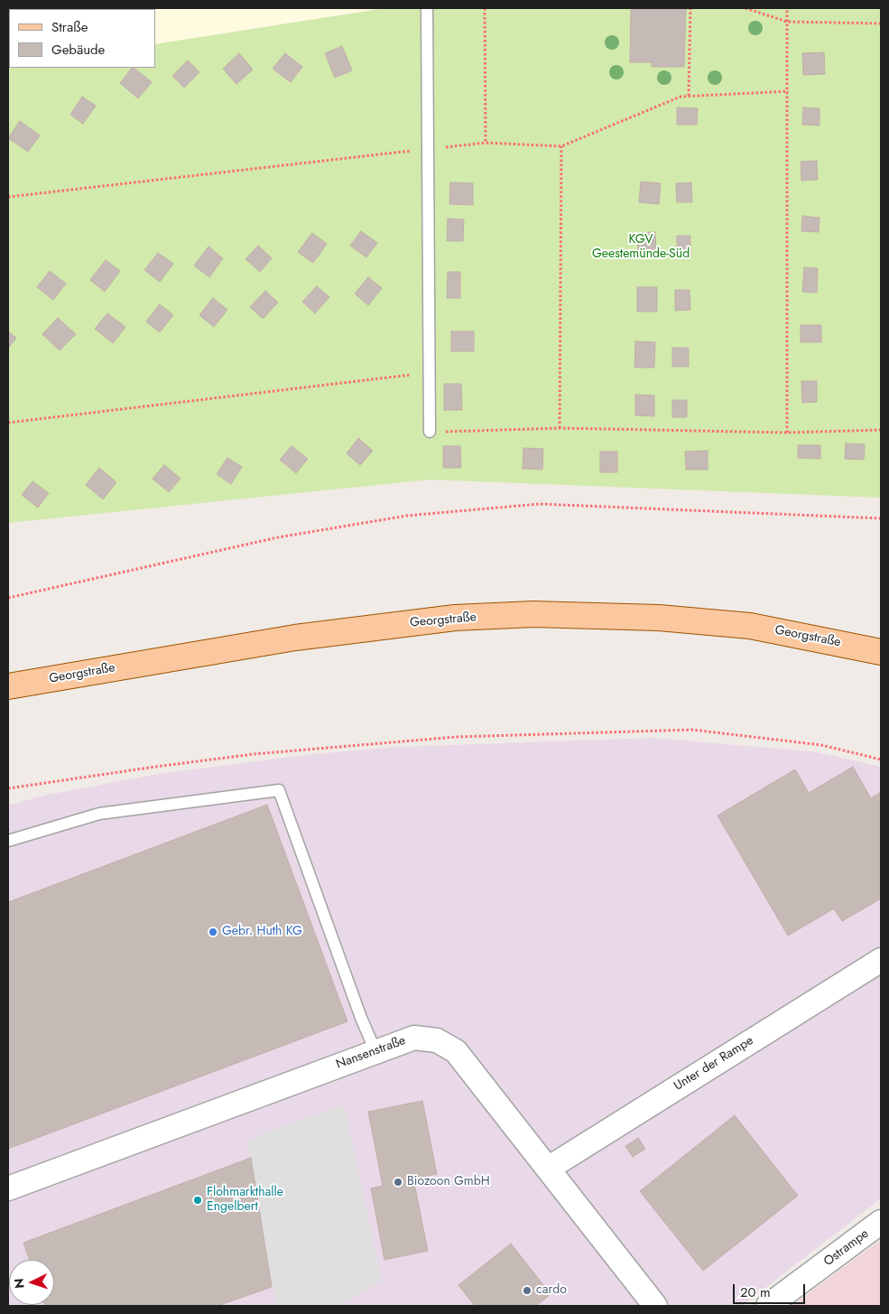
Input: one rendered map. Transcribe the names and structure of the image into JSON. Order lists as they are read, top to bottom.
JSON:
{
  "streets": {
    "main road": ["Georgstraße"],
    "street": ["Nansenstraße", "Unter der Rampe", "Ostrampe"]
  },
  "crossings": [
    ["Nansenstraße", "Unter der Rampe"]
  ],
  "parks": ["KGV Geestemünde-Süd"],
  "places": [
    "Gebr. Huth KG",
    "Biozoon GmbH",
    "Flohmarkthalle Engelbert",
    "cardo"
  ],
  "legend": ["Straße", "Gebäude"],
  "scale_bar": "20 m",
  "north": "left"
}
